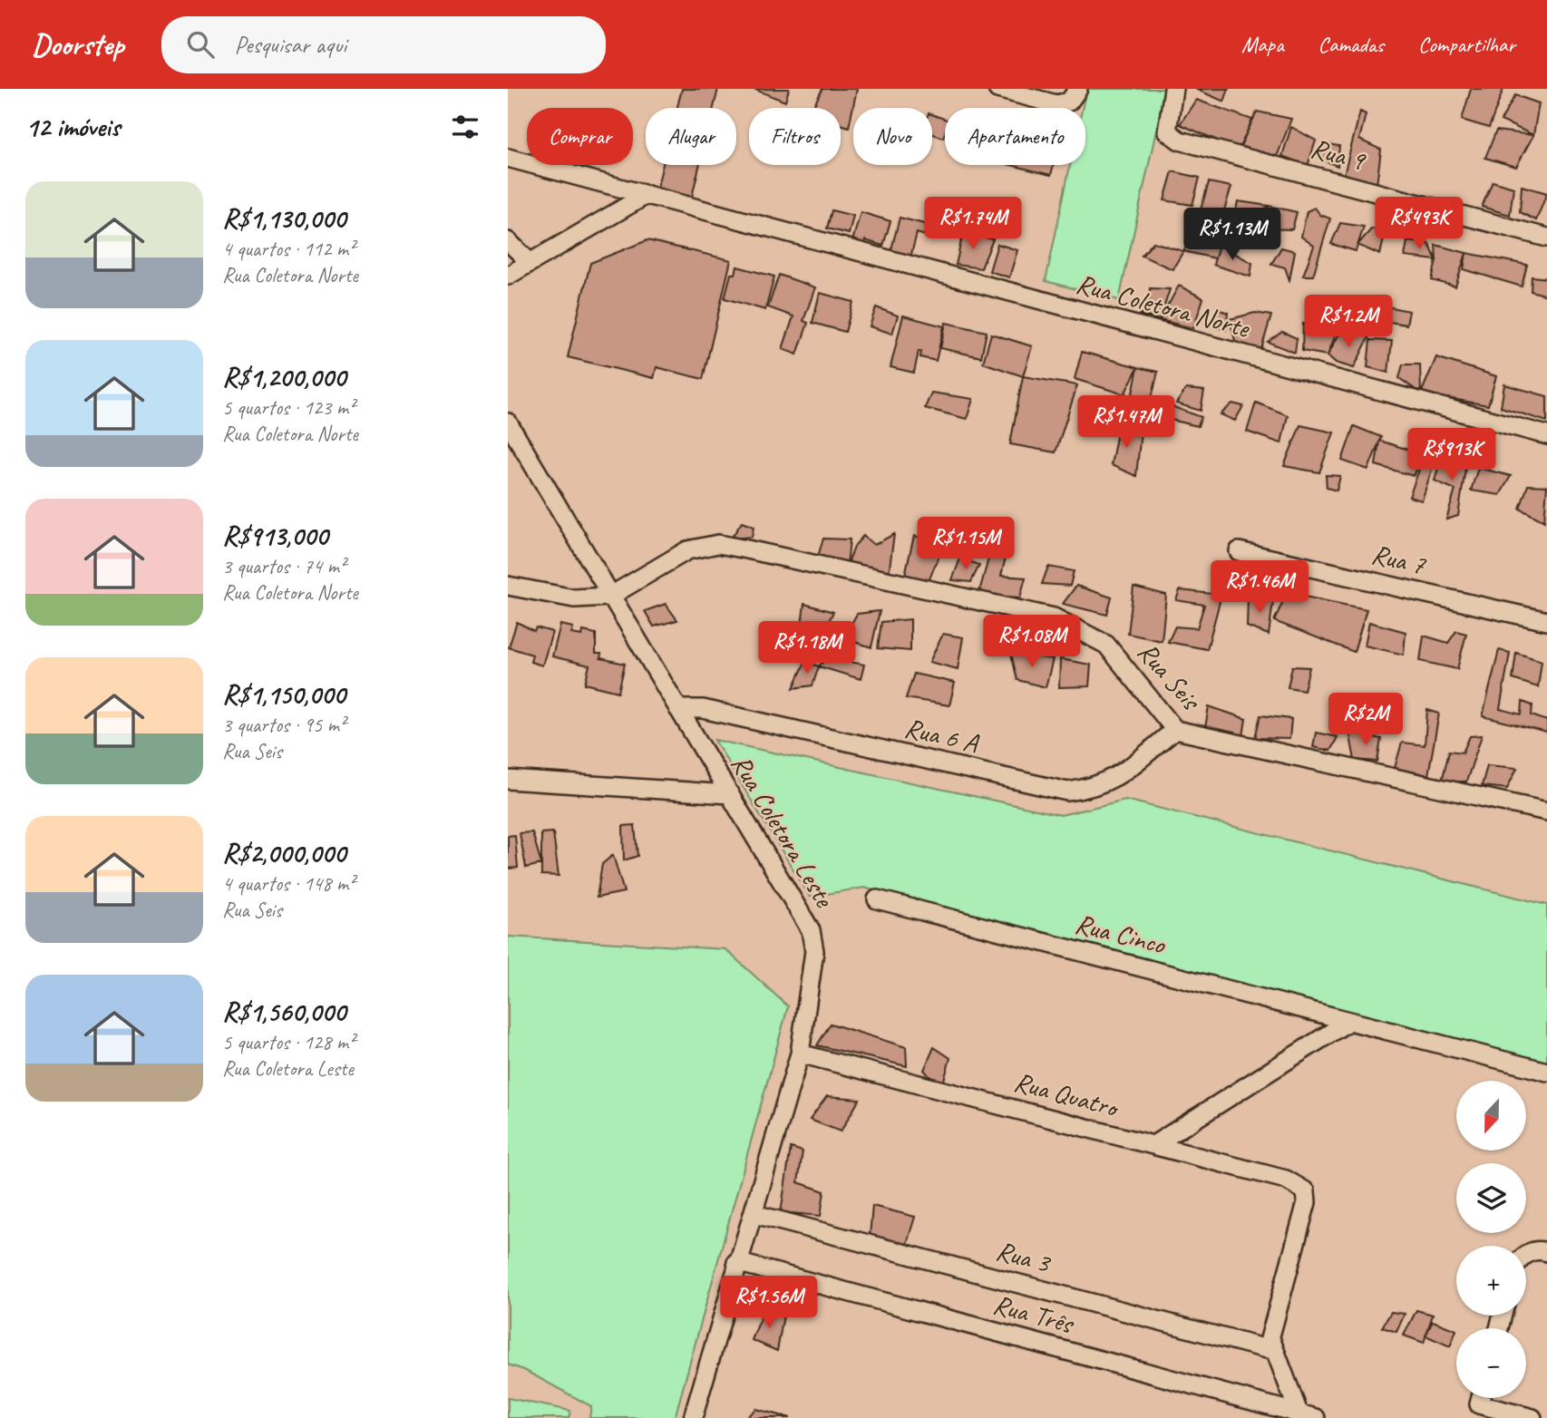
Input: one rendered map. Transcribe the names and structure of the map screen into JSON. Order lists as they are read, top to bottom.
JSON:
{
  "streets": {
    "street": [
      "Rua 9",
      "Rua Coletora Norte",
      "Rua 7",
      "Rua Seis",
      "Rua 6 A",
      "Rua Coletora Leste",
      "Rua Cinco",
      "Rua Quatro",
      "Rua 3",
      "Rua Três"
    ]
  },
  "crossings": [
    ["Rua Seis", "Rua 6 A"],
    ["Rua Seis", "Rua Coletora Leste"],
    ["Rua 6 A", "Rua Coletora Leste"],
    ["Rua Coletora Leste", "Rua Quatro"],
    ["Rua Coletora Leste", "Rua 3"],
    ["Rua Coletora Leste", "Rua Três"],
    ["Rua Quatro", "Rua 3"]
  ],
  "north": "bottom",
  "page": {
    "header": "Doorstep",
    "search": "Pesquisar aqui",
    "nav": ["Mapa", "Camadas", "Compartilhar"],
    "heading": "12 imóveis",
    "chip": [
      "Comprar",
      "Alugar",
      "Filtros",
      "Novo",
      "Apartamento"
    ],
    "list": [
      {
        "name": "R$1,130,000",
        "note": "4 quartos · 112 m² · Rua Coletora Norte"
      },
      {
        "name": "R$1,200,000",
        "note": "5 quartos · 123 m² · Rua Coletora Norte"
      },
      {
        "name": "R$913,000",
        "note": "3 quartos · 74 m² · Rua Coletora Norte"
      },
      {
        "name": "R$1,150,000",
        "note": "3 quartos · 95 m² · Rua Seis"
      },
      {
        "name": "R$2,000,000",
        "note": "4 quartos · 148 m² · Rua Seis"
      },
      {
        "name": "R$1,560,000",
        "note": "5 quartos · 128 m² · Rua Coletora Leste"
      }
    ],
    "price": [
      "R$1.74M",
      "R$493K",
      "R$1.13M",
      "R$1.2M",
      "R$1.47M",
      "R$913K",
      "R$1.15M",
      "R$1.46M",
      "R$1.08M",
      "R$1.18M",
      "R$2M",
      "R$1.56M"
    ],
    "map_buttons": ["+", "−"]
  }
}
